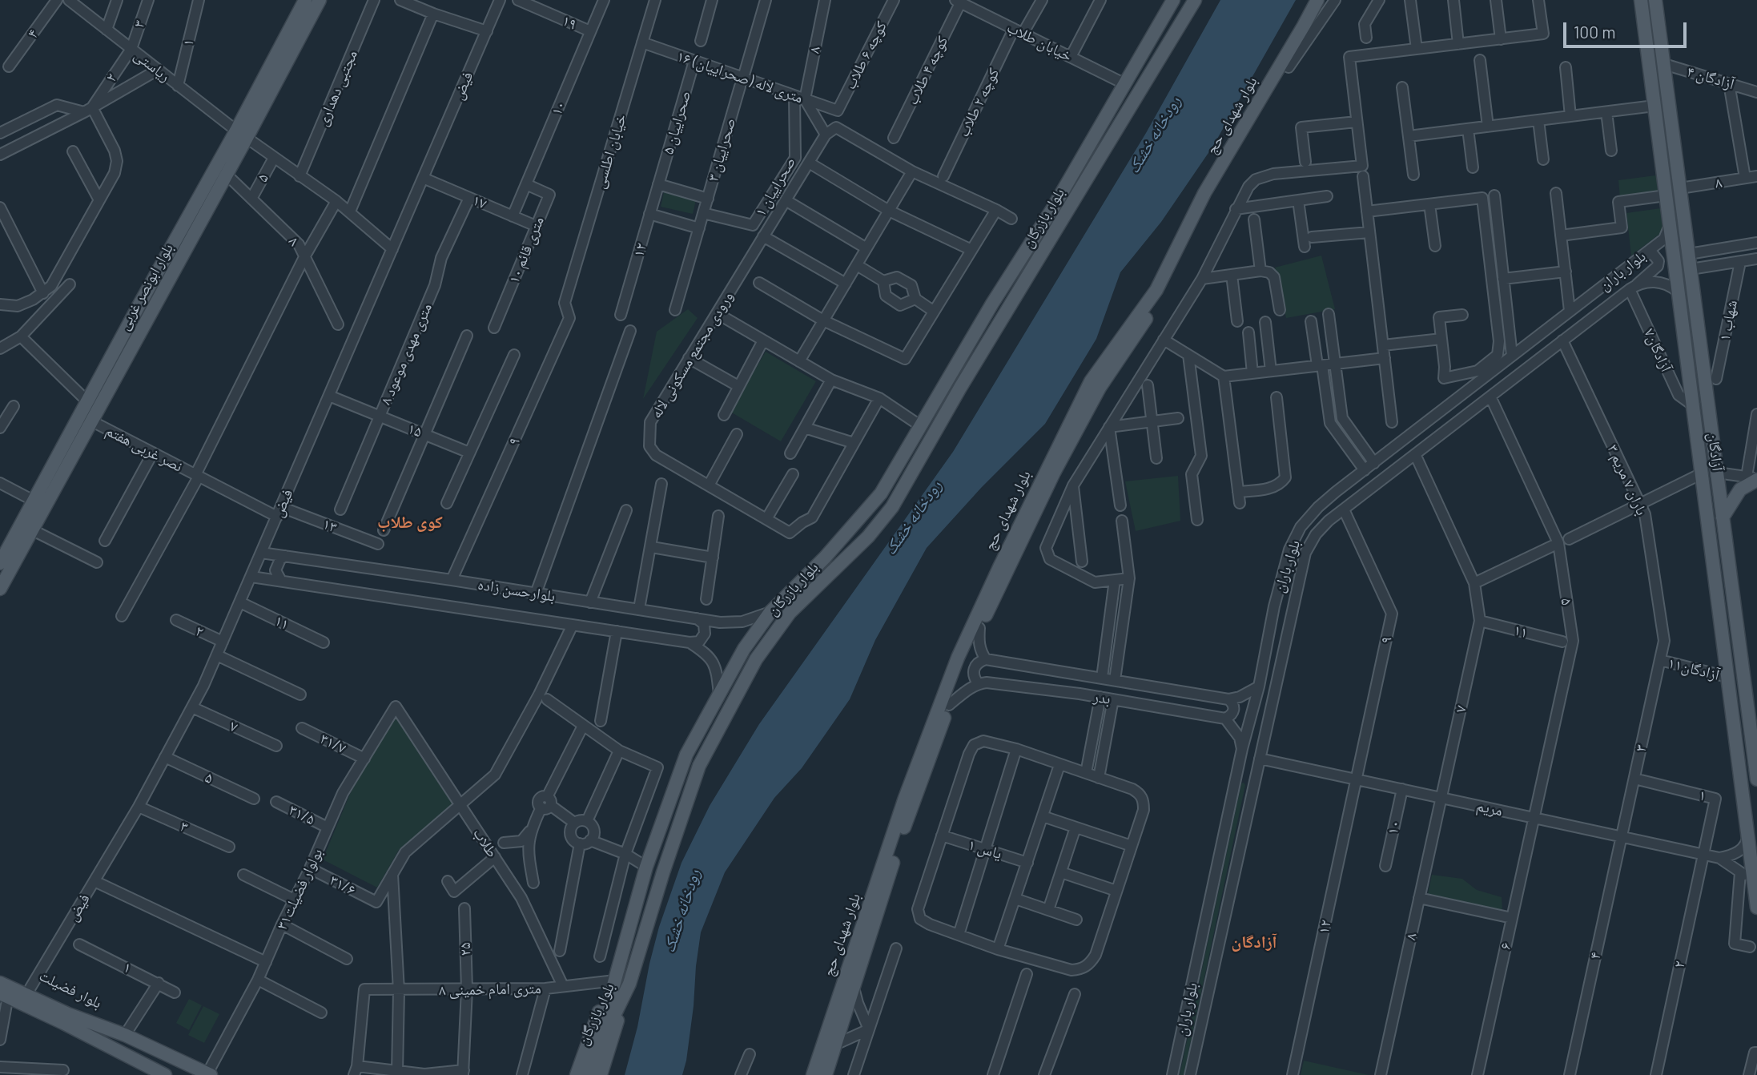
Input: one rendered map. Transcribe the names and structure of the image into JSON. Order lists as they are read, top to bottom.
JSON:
{
  "streets": {
    "main road": [
      "بلوار شهدای حج",
      "بلوار بازرگان",
      "بلوار ابونصر غربی",
      "آزادگان",
      "بلوار فضیلت"
    ],
    "street": [
      "۱۹",
      "۳",
      "۴",
      "خیابان طلاب",
      "۱",
      "۸",
      "کوچه ۶ طلاب",
      "ریاستی",
      "کوچه ۴ طلاب",
      "۱۶ متری لاله (صحراییان)",
      "۲",
      "آزادگان ۴",
      "فیض",
      "مجتبی دهداری",
      "کوچه ۲ طلاب",
      "۱۰",
      "۵ صحراییان",
      "صحراییان ۳",
      "خيابان اطلسى",
      "۵",
      "صحراییان ۱",
      "۱۷",
      "۱۰ متری قائم",
      "۱۲",
      "بلوار باران",
      "شهاب ۱",
      "آزادگان۷",
      "۸ متری مهدی موعود",
      "ورودی مجتمع مسکونی لاله",
      "۱۵",
      "۹",
      "نصر غربی هفتم",
      "باران ۷ مریم ۳",
      "۱۳",
      "بلوارحسن زاده",
      "۱۱",
      "آزادگان۱۱",
      "بدر",
      "۷",
      "۳۱/۷",
      "مریم",
      "۳۱/۵",
      "طلاب",
      "یاس ۱",
      "۳۱/۶",
      "بولوار فضیلت۳۱",
      "۶",
      "۲۵",
      "۸ متری امام خمینی"
    ]
  },
  "crossings": [
    ["۱۹", "۱۰"],
    ["۳", "۴"],
    ["۳", "۱"],
    ["۳", "ریاستی"],
    ["۳", "۲"],
    ["۳", "فیض"],
    ["۳", "باران ۷ مریم ۳"],
    ["۳", "آزادگان۱۱"],
    ["۳", "مریم"],
    ["۴", "مریم"],
    ["خیابان طلاب", "کوچه ۴ طلاب"],
    ["خیابان طلاب", "کوچه ۲ طلاب"],
    ["خیابان طلاب", "بلوار بازرگان"],
    ["۱", "ریاستی"],
    ["۱", "۲"],
    ["۱", "مریم"],
    ["۸", "۱۶ متری لاله (صحراییان)"],
    ["۸", "۵"],
    ["۸", "بلوار ابونصر غربی"],
    ["۸", "آزادگان"],
    ["۸", "۷"],
    ["۸", "مریم"],
    ["کوچه ۶ طلاب", "۱۶ متری لاله (صحراییان)"],
    ["ریاستی", "۲"],
    ["ریاستی", "بلوار ابونصر غربی"],
    ["۱۶ متری لاله (صحراییان)", "۵ صحراییان"],
    ["۱۶ متری لاله (صحراییان)", "صحراییان ۳"],
    ["۱۶ متری لاله (صحراییان)", "خيابان اطلسى"],
    ["۱۶ متری لاله (صحراییان)", "صحراییان ۱"],
    ["۲", "فیض"],
    ["۲", "مریم"],
    ["آزادگان ۴", "آزادگان"],
    ["فیض", "۵"],
    ["فیض", "۱۷"],
    ["فیض", "۱۵"],
    ["فیض", "نصر غربی هفتم"],
    ["فیض", "۱۳"],
    ["فیض", "بلوارحسن زاده"],
    ["فیض", "۱۱"],
    ["فیض", "۷"],
    ["فیض", "بلوار فضیلت"],
    ["۱۰", "۱۷"],
    ["۱۰", "۱۰ متری قائم"],
    ["۱۰", "مریم"],
    ["۵ صحراییان", "۱۲"],
    ["صحراییان ۳", "صحراییان ۱"],
    ["خيابان اطلسى", "۹"],
    ["۵", "بلوار باران"],
    ["۵", "مریم"],
    ["۵", "۶"],
    ["۱۷", "۱۰ متری قائم"],
    ["۱۷", "۸ متری مهدی موعود"],
    ["بلوار بازرگان", "بلوارحسن زاده"],
    ["بلوار بازرگان", "۸ متری امام خمینی"],
    ["۱۲", "۹"],
    ["۱۲", "مریم"],
    ["بلوار باران", "آزادگان۷"],
    ["بلوار باران", "۹"],
    ["بلوار باران", "آزادگان"],
    ["بلوار باران", "باران ۷ مریم ۳"],
    ["بلوار باران", "مریم"],
    ["بلوار ابونصر غربی", "نصر غربی هفتم"],
    ["آزادگان۷", "آزادگان"],
    ["۸ متری مهدی موعود", "۱۵"],
    ["۹", "بلوارحسن زاده"],
    ["۹", "مریم"],
    ["نصر غربی هفتم", "۱۳"],
    ["آزادگان", "آزادگان۱۱"],
    ["باران ۷ مریم ۳", "آزادگان۱۱"],
    ["۱۱", "۷"],
    ["۷", "مریم"],
    ["۳۱/۷", "بولوار فضیلت۳۱"],
    ["مریم", "۶"],
    ["۳۱/۵", "بولوار فضیلت۳۱"],
    ["طلاب", "بولوار فضیلت۳۱"],
    ["طلاب", "۸ متری امام خمینی"],
    ["۳۱/۶", "بولوار فضیلت۳۱"],
    ["بولوار فضیلت۳۱", "بلوار فضیلت"],
    ["۲۵", "۸ متری امام خمینی"]
  ],
  "districts": ["کوی طلاب", "آزادگان"],
  "water": ["رودخانه خشک"],
  "scale_bar": "100 m"
}
